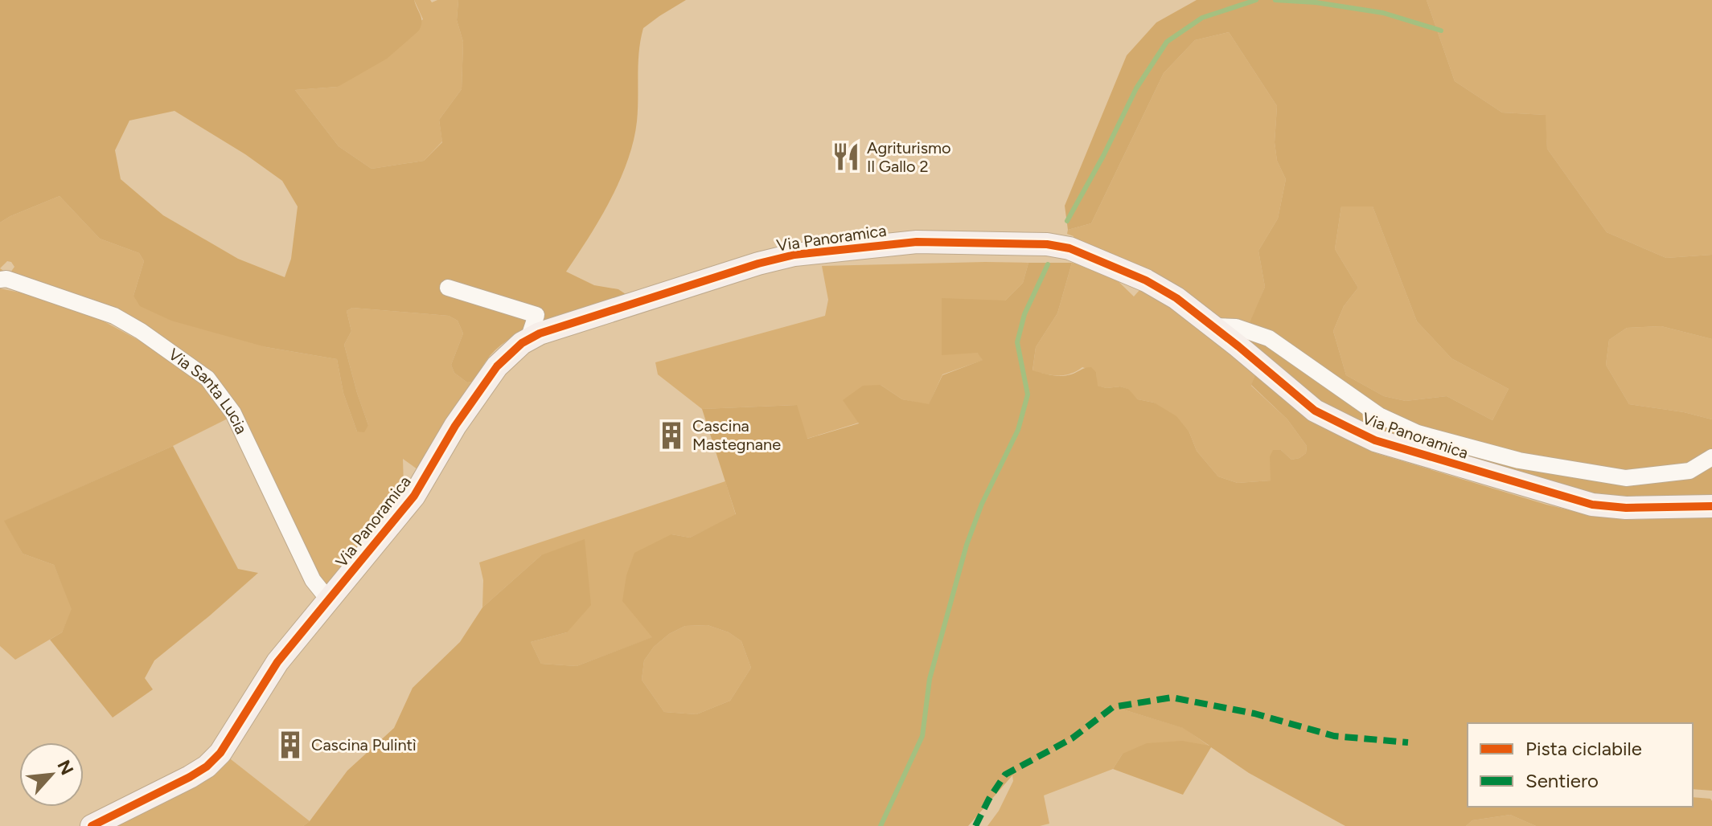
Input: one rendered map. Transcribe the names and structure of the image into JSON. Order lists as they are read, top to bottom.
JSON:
{
  "streets": {
    "street": ["Via Panoramica", "Via Santa Lucia"]
  },
  "crossings": [
    ["Via Panoramica", "Via Santa Lucia"]
  ],
  "places": {
    "restaurant": ["Agriturismo Il Gallo 2"],
    "building": ["Cascina Mastegnane", "Cascina Pulintì"]
  },
  "legend": ["Pista ciclabile", "Sentiero"],
  "north": "top right"
}
